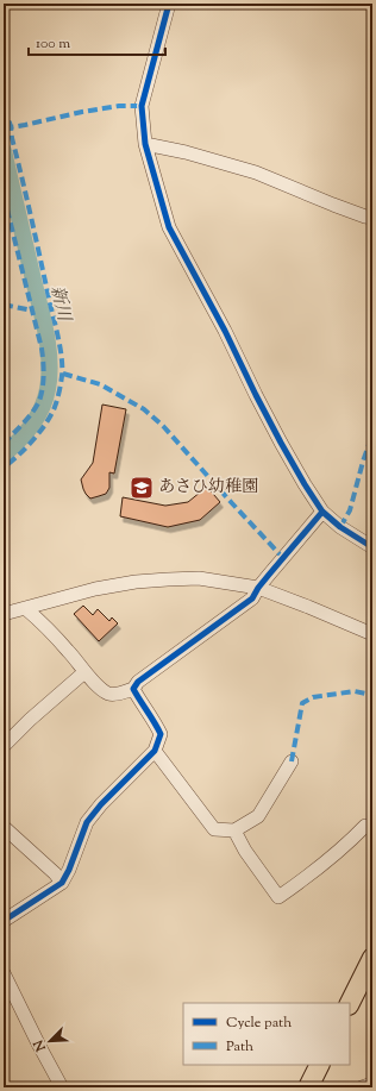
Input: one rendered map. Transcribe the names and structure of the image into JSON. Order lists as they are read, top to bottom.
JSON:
{
  "water": ["新川"],
  "places": {
    "school or university": ["あさひ幼稚園"]
  },
  "legend": ["Cycle path", "Path"],
  "scale_bar": "100 m",
  "north": "bottom left"
}
